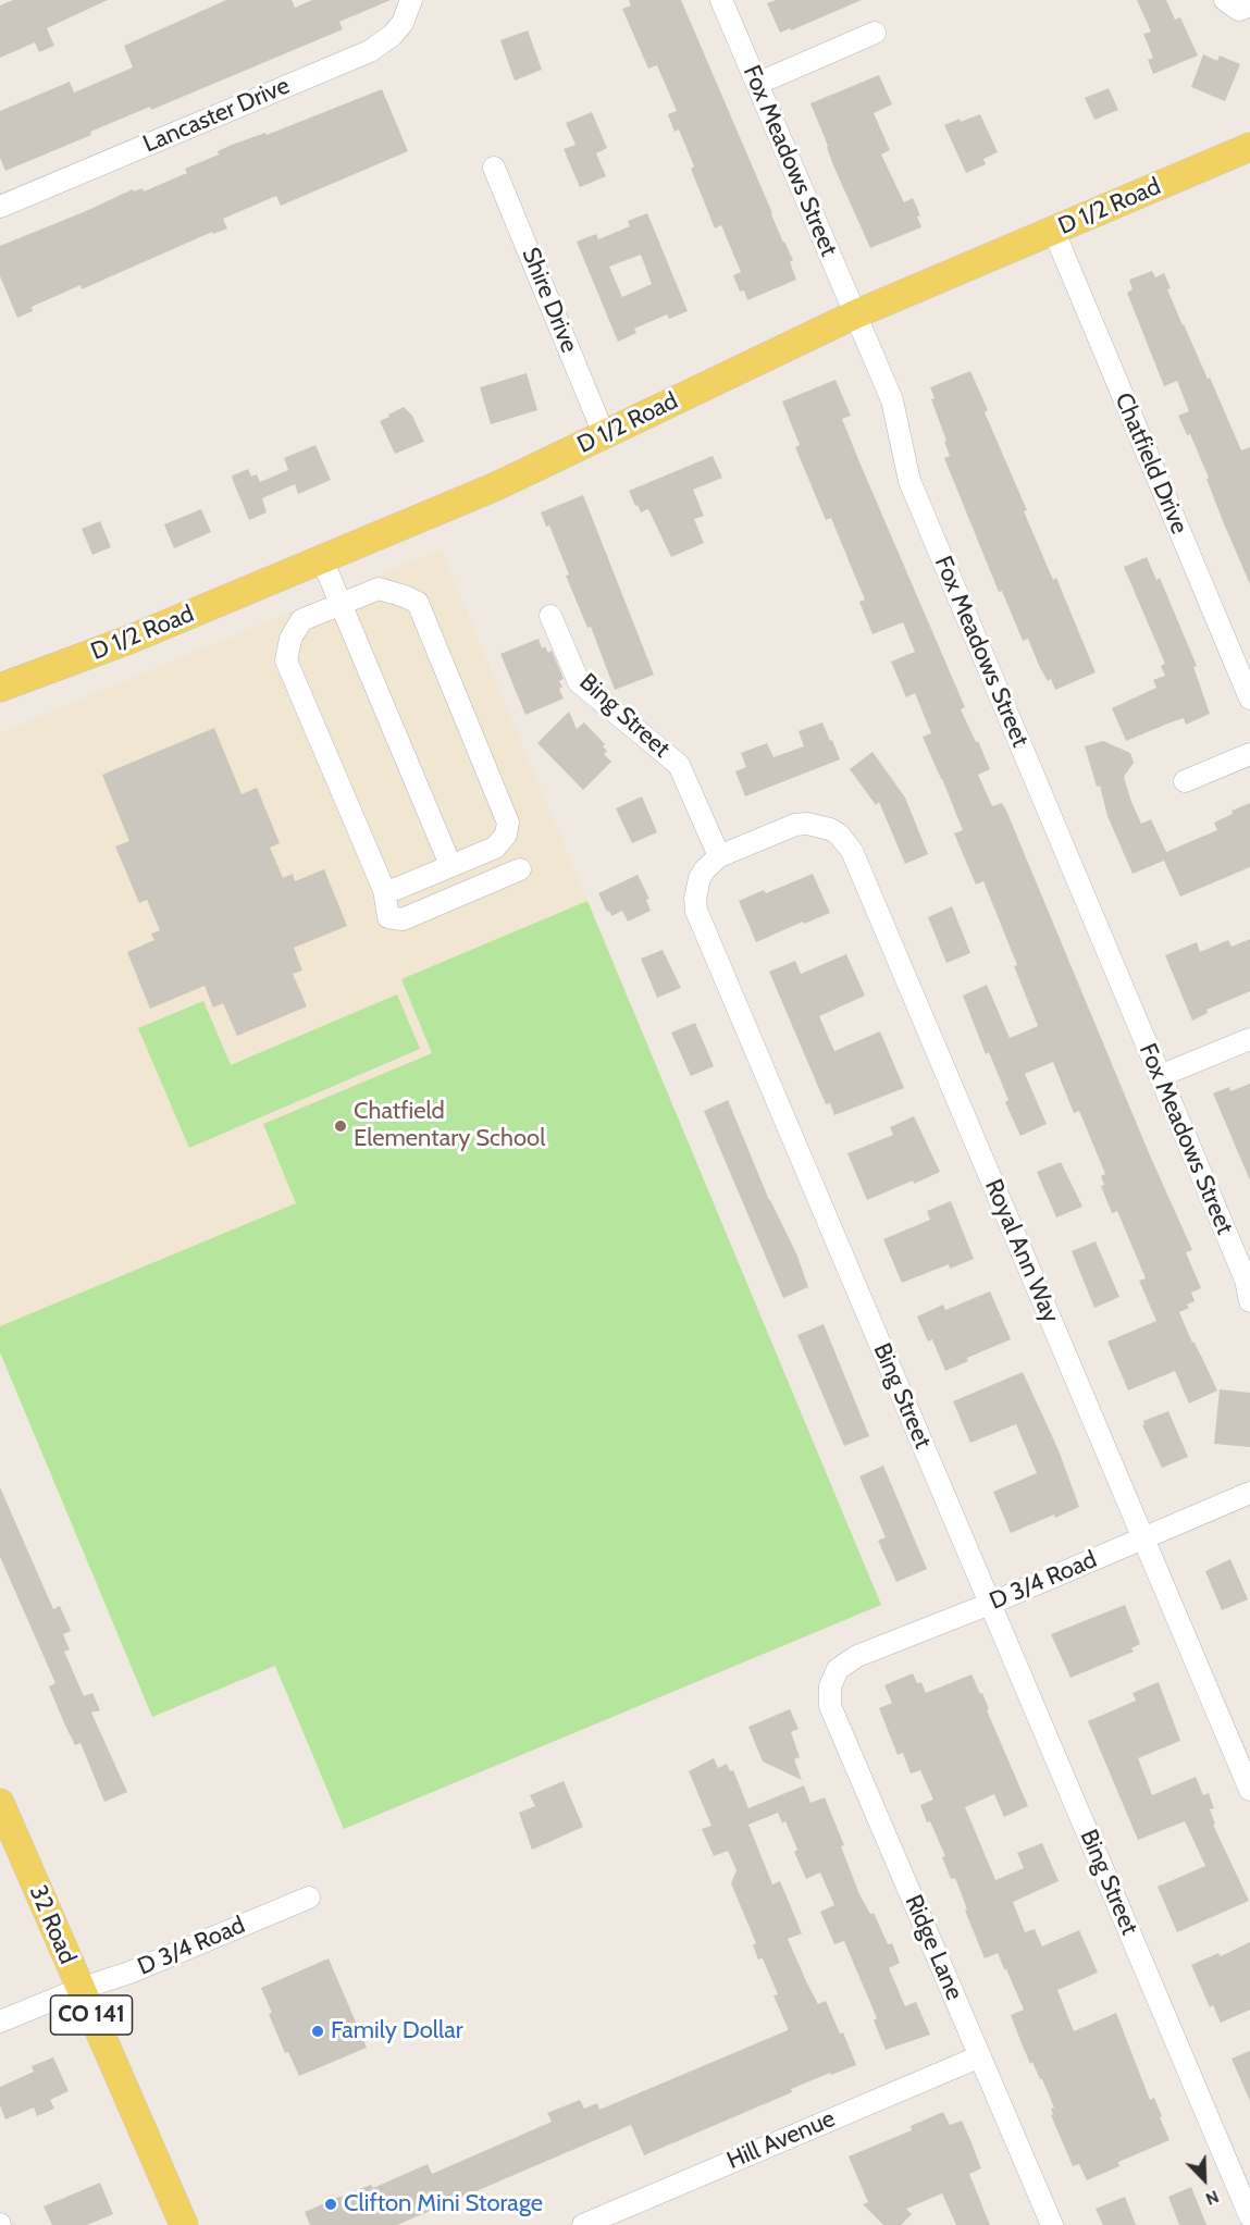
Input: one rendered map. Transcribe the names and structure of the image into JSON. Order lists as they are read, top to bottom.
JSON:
{
  "streets": {
    "main road": ["D 1/2 Road", "32 Road", "CO 141"],
    "street": [
      "Lancaster Drive",
      "Fox Meadows Street",
      "Shire Drive",
      "Chatfield Drive",
      "Bing Street",
      "Royal Ann Way",
      "D 3/4 Road",
      "Ridge Lane",
      "Hill Avenue"
    ]
  },
  "crossings": [
    ["Fox Meadows Street", "D 1/2 Road"],
    ["D 1/2 Road", "Shire Drive"],
    ["D 1/2 Road", "Chatfield Drive"],
    ["Bing Street", "Royal Ann Way"],
    ["Bing Street", "D 3/4 Road"],
    ["Royal Ann Way", "D 3/4 Road"],
    ["D 3/4 Road", "32 Road"],
    ["D 3/4 Road", "Ridge Lane"],
    ["Ridge Lane", "Hill Avenue"]
  ],
  "places": ["Chatfield Elementary School", "Family Dollar", "Clifton Mini Storage"],
  "north": "bottom right"
}
